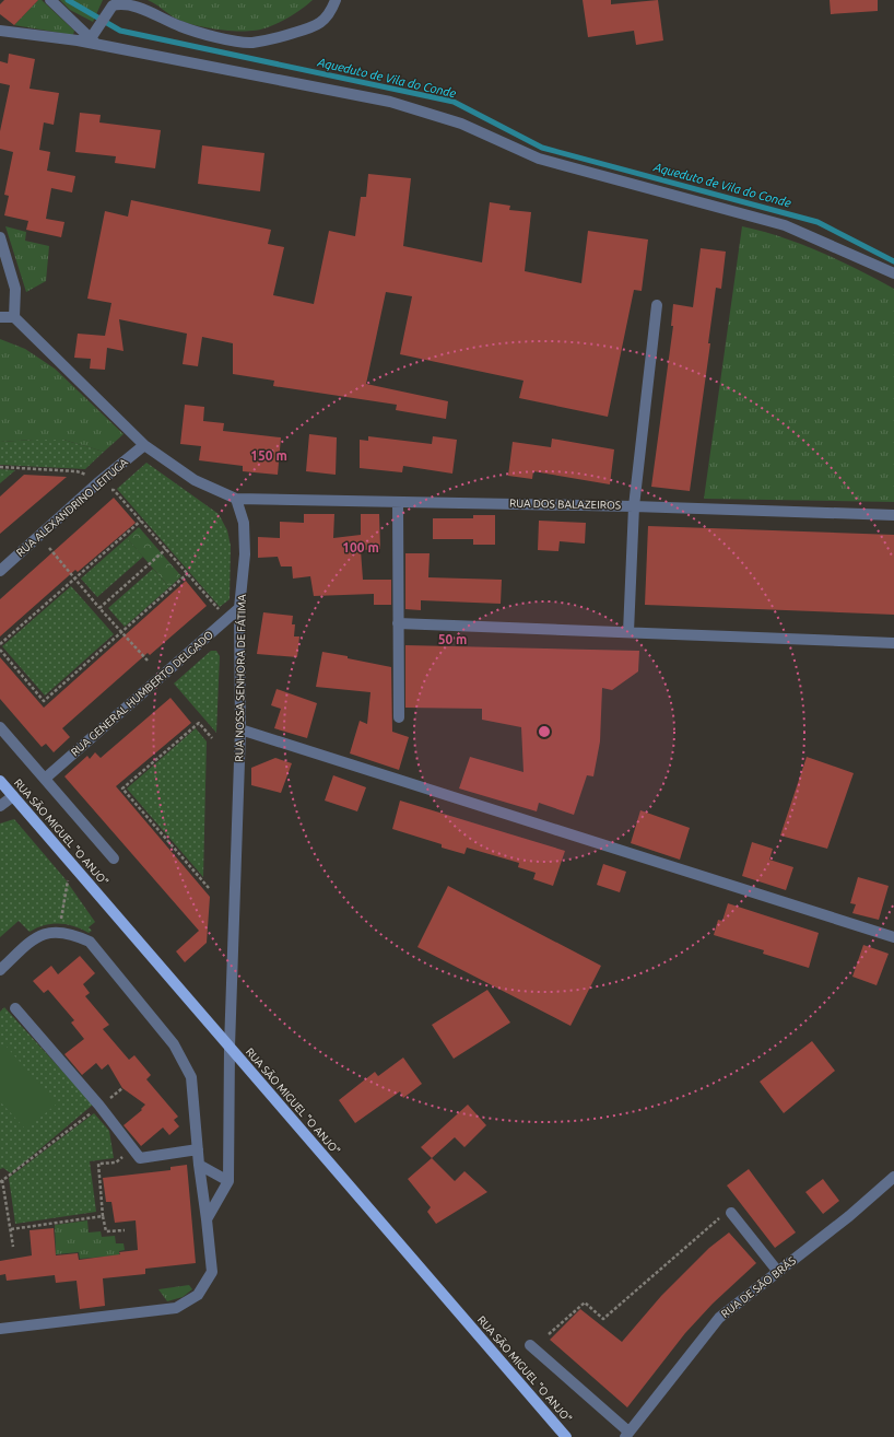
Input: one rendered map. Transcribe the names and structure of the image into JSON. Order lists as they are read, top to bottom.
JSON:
{
  "streets": {
    "main road": ["RUA SÃO MIGUEL \"O ANJO\""],
    "street": [
      "RUA DOS BALAZEIROS",
      "RUA ALEXANDRINO LEITUGA",
      "RUA NOSSA SENHORA DE FÁTIMA",
      "RUA GENERAL HUMBERTO DELGADO",
      "RUA DE SÃO BRÁS"
    ]
  },
  "crossings": [
    ["RUA DOS BALAZEIROS", "RUA NOSSA SENHORA DE FÁTIMA"],
    ["RUA NOSSA SENHORA DE FÁTIMA", "RUA GENERAL HUMBERTO DELGADO"],
    ["RUA NOSSA SENHORA DE FÁTIMA", "RUA SÃO MIGUEL \"O ANJO\""]
  ],
  "water": ["Aqueduto de Vila do Conde"],
  "rings": ["150 m", "100 m", "50 m"]
}
